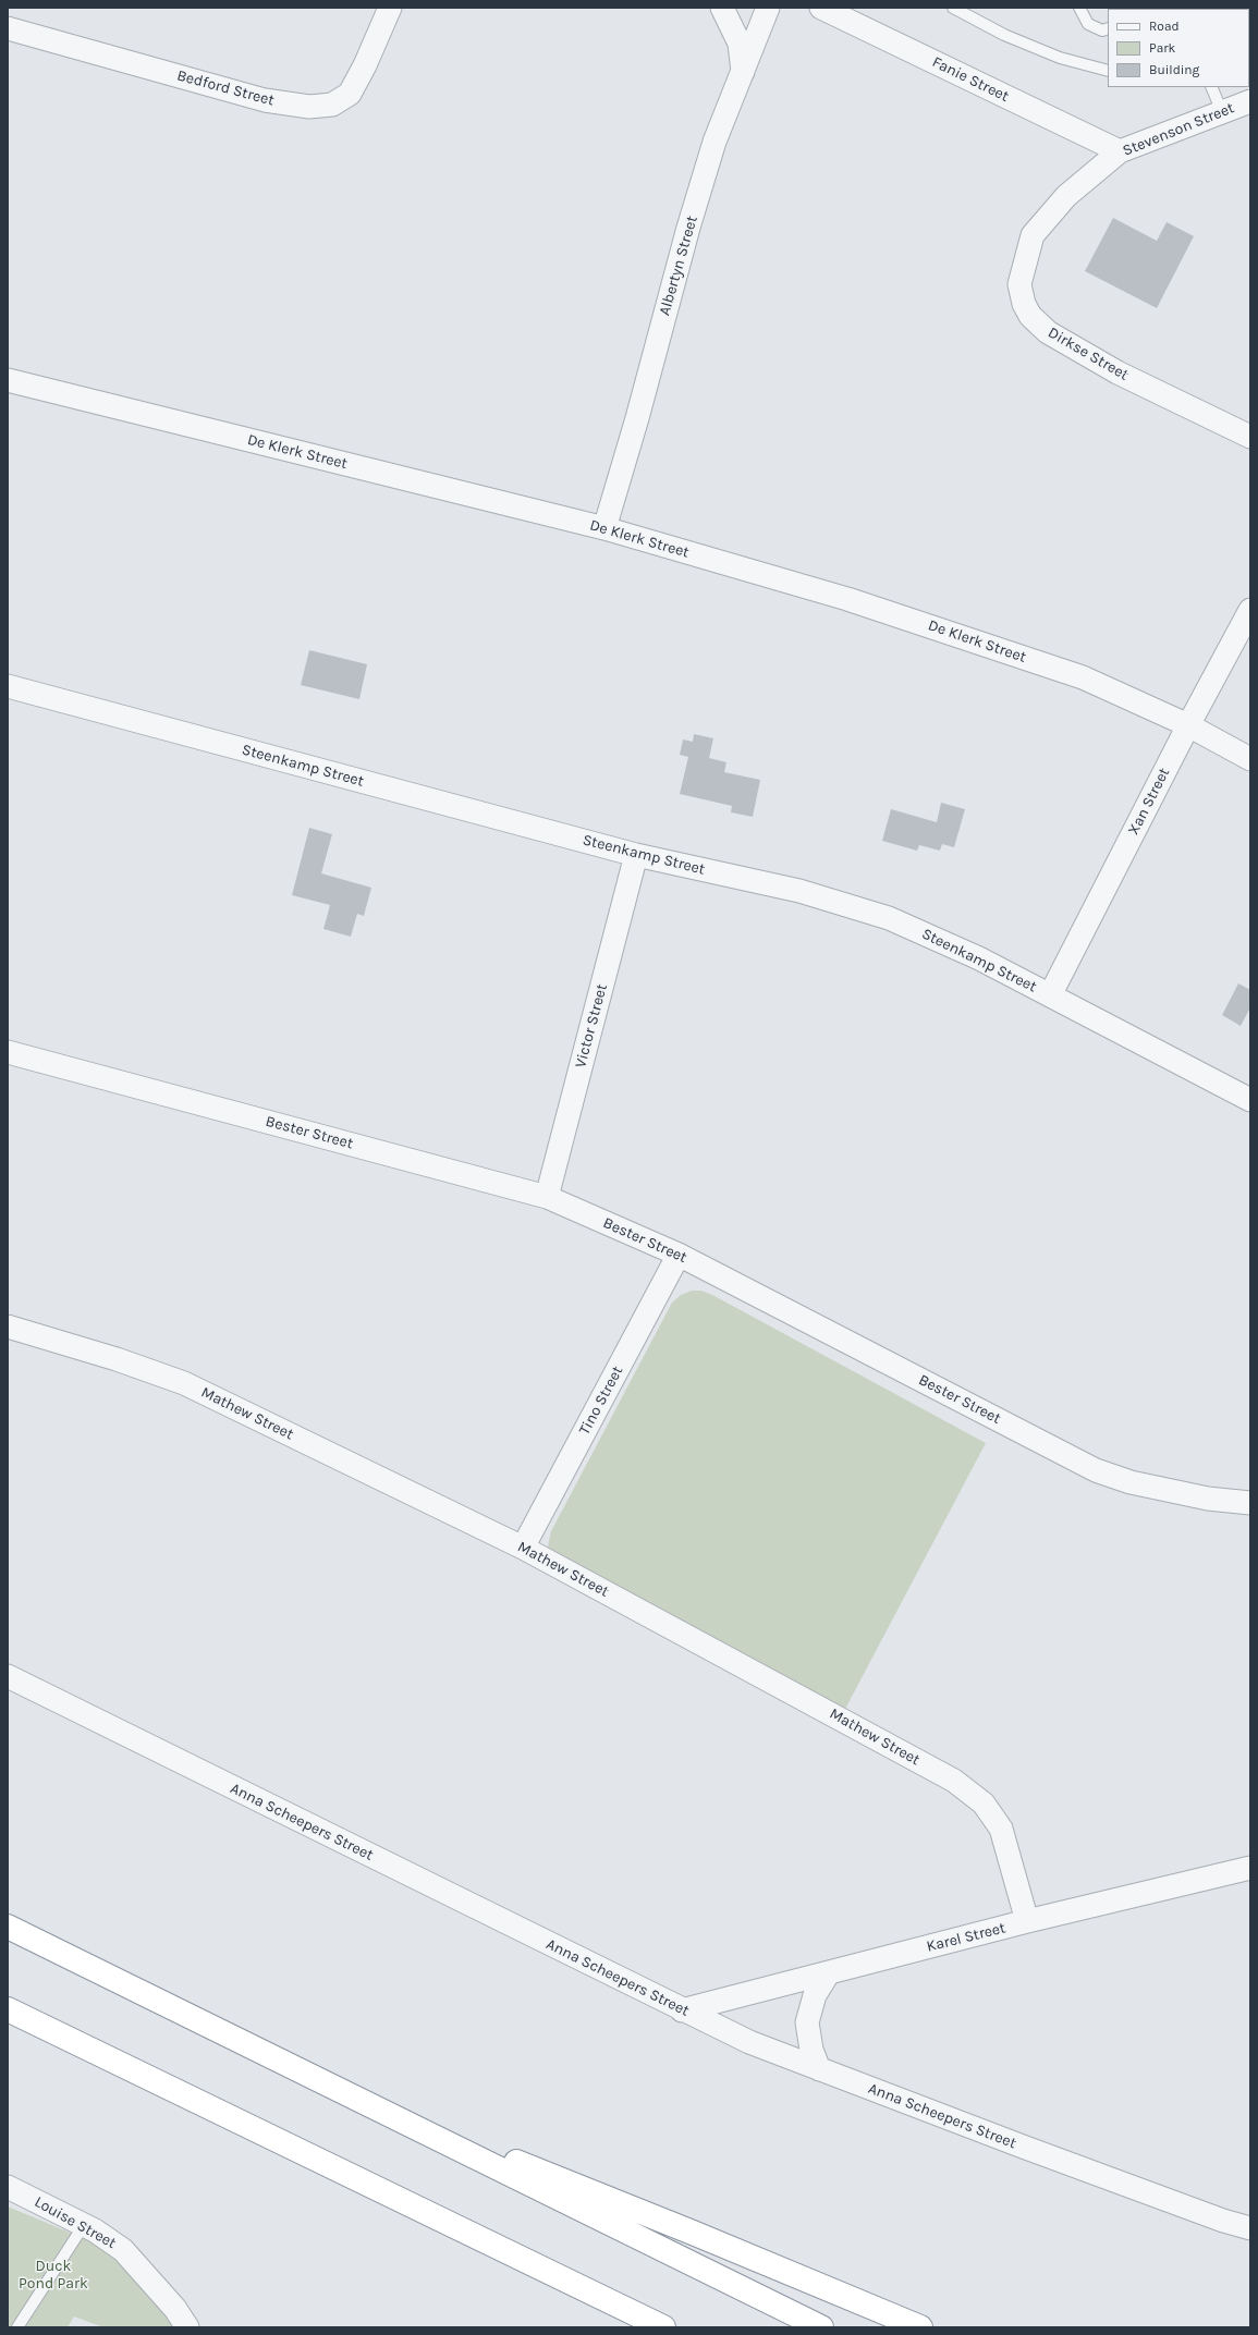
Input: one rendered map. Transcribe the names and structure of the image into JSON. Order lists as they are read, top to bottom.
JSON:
{
  "streets": {
    "street": [
      "Fanie Street",
      "Bedford Street",
      "Stevenson Street",
      "Albertyn Street",
      "Dirkse Street",
      "De Klerk Street",
      "Steenkamp Street",
      "Xan Street",
      "Victor Street",
      "Bester Street",
      "Tino Street",
      "Mathew Street",
      "Anna Scheepers Street",
      "Karel Street",
      "Louise Street"
    ]
  },
  "crossings": [
    ["Fanie Street", "Stevenson Street"],
    ["Stevenson Street", "Dirkse Street"],
    ["Albertyn Street", "De Klerk Street"],
    ["De Klerk Street", "Xan Street"],
    ["Steenkamp Street", "Xan Street"],
    ["Steenkamp Street", "Victor Street"],
    ["Victor Street", "Bester Street"],
    ["Bester Street", "Tino Street"],
    ["Tino Street", "Mathew Street"],
    ["Mathew Street", "Karel Street"],
    ["Anna Scheepers Street", "Karel Street"]
  ],
  "parks": ["Duck Pond Park"],
  "legend": ["Road", "Park", "Building"]
}
